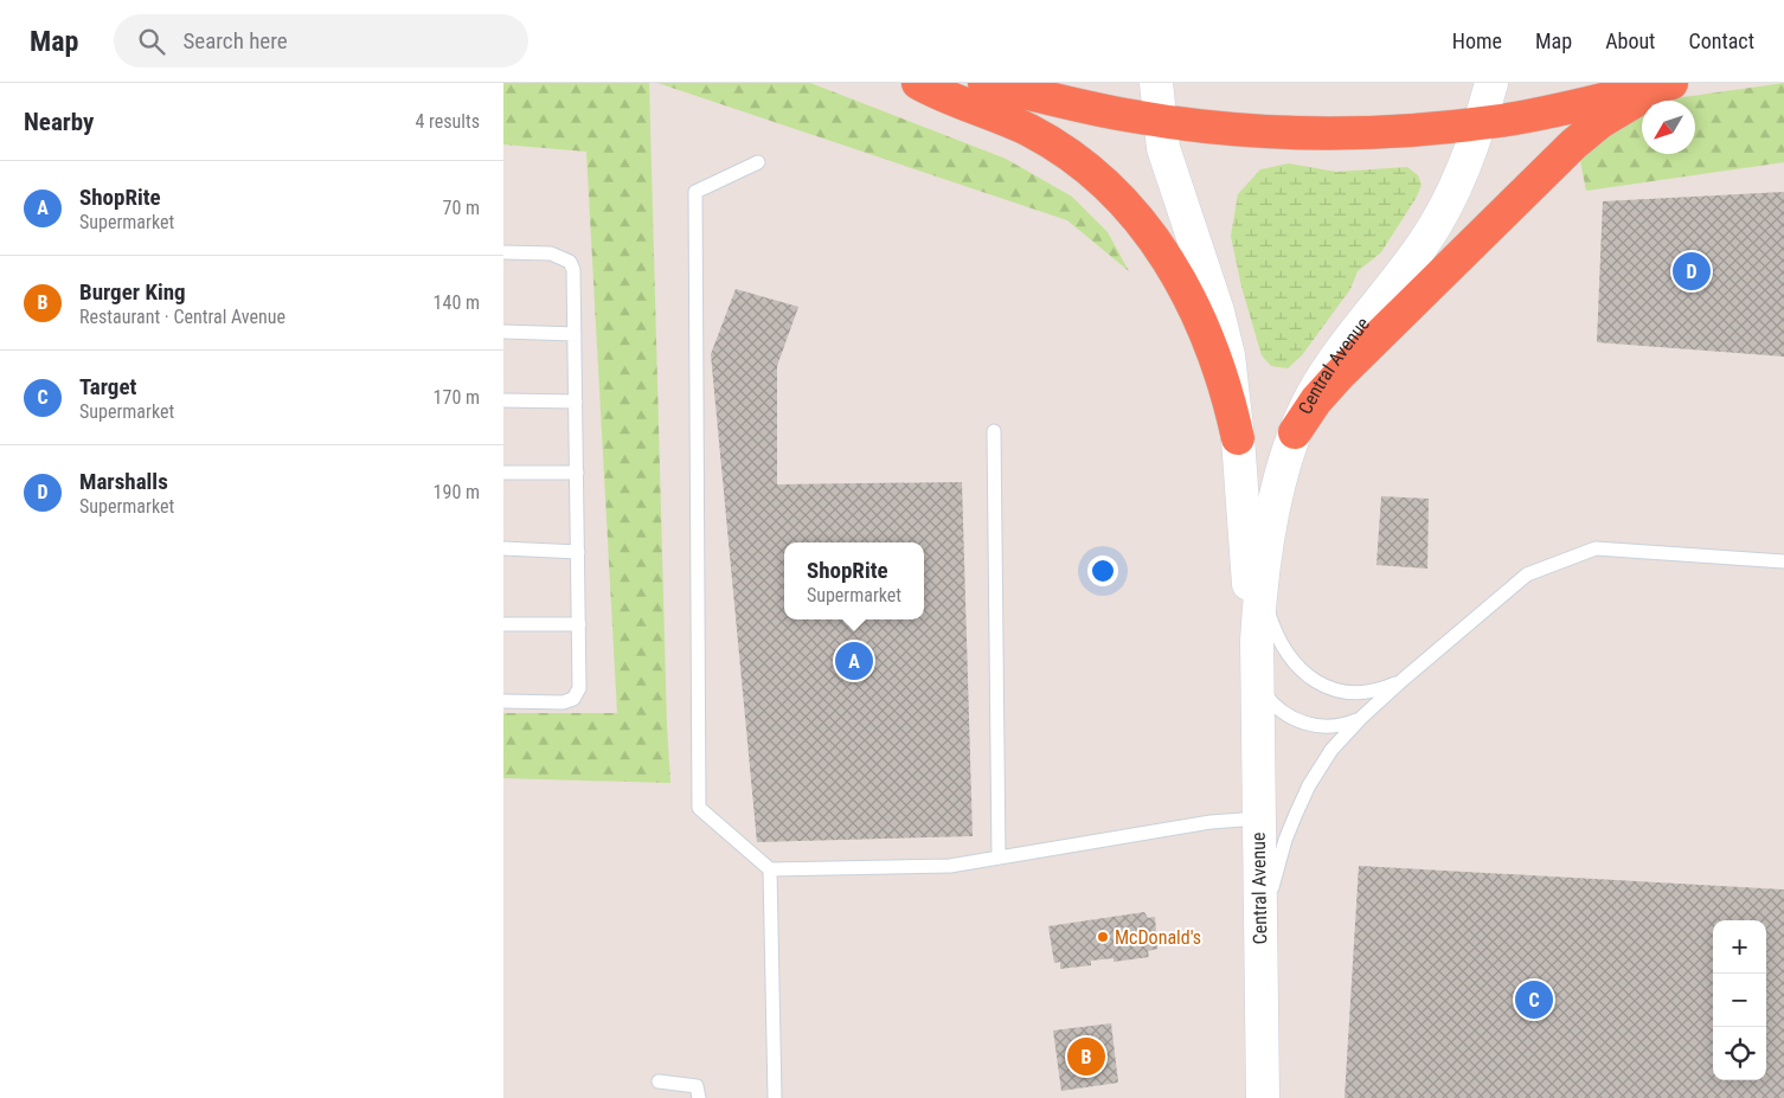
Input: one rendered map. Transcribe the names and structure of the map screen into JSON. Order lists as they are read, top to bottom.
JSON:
{
  "streets": {
    "main road": ["Central Avenue"]
  },
  "places": ["McDonald's"],
  "north": "bottom left",
  "page": {
    "header": "Map",
    "search": "Search here",
    "nav": [
      "Home",
      "Map",
      "About",
      "Contact"
    ],
    "heading": ["Nearby", "4 results"],
    "list": [
      {
        "mark": "A",
        "name": "ShopRite",
        "note": "Supermarket",
        "value": "70 m"
      },
      {
        "mark": "B",
        "name": "Burger King",
        "note": "Restaurant · Central Avenue",
        "value": "140 m"
      },
      {
        "mark": "C",
        "name": "Target",
        "note": "Supermarket",
        "value": "170 m"
      },
      {
        "mark": "D",
        "name": "Marshalls",
        "note": "Supermarket",
        "value": "190 m"
      }
    ],
    "pins": [
      "D",
      "A",
      "C",
      "B"
    ],
    "popup": ["ShopRite", "Supermarket"],
    "map_buttons": ["+", "−"]
  }
}
